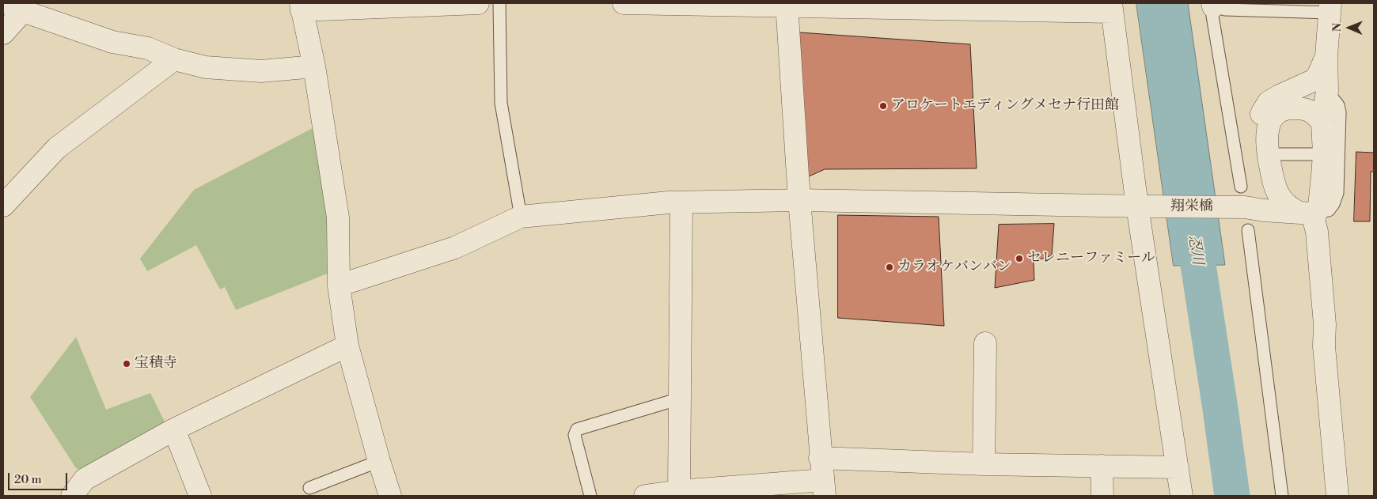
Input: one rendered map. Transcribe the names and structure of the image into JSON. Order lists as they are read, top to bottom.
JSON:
{
  "streets": {
    "street": ["翔栄橋"]
  },
  "water": ["忍川"],
  "places": [
    "アロケートエディングメセナ行田館",
    "セレニーファミール",
    "カラオケバンバン",
    "宝積寺"
  ],
  "scale_bar": "20 m",
  "north": "left"
}
